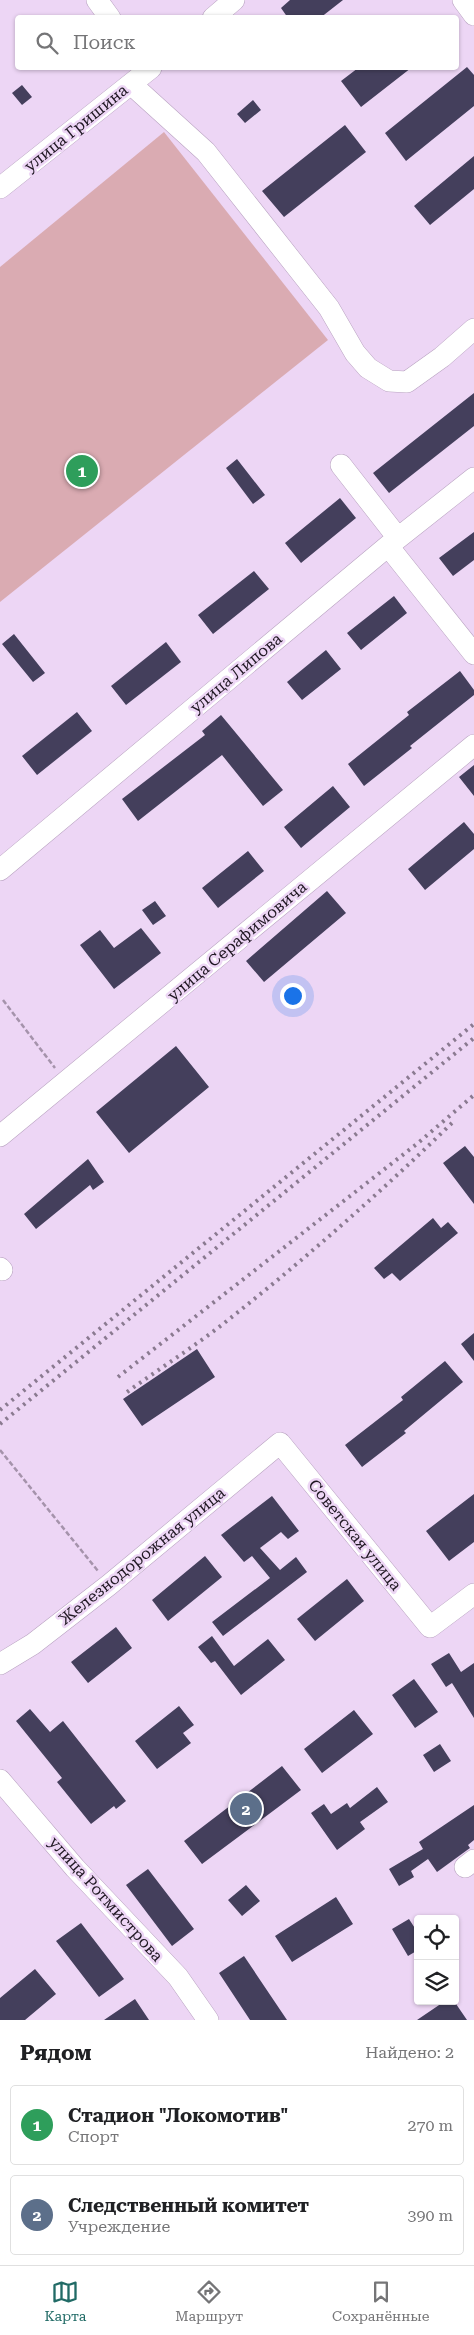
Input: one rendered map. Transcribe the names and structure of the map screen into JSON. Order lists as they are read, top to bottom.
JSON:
{
  "streets": {
    "street": [
      "улица Гришина",
      "улица Липова",
      "улица Серафимовича",
      "Советская улица",
      "Железнодорожная улица",
      "улица Ротмистрова"
    ]
  },
  "crossings": [
    ["Советская улица", "Железнодорожная улица"]
  ],
  "page": {
    "search": "Поиск",
    "pins": ["1", "2"],
    "heading": ["Рядом", "Найдено: 2"],
    "list": [
      {
        "mark": "1",
        "name": "Стадион \"Локомотив\"",
        "note": "Спорт",
        "value": "270 m"
      },
      {
        "mark": "2",
        "name": "Следственный комитет",
        "note": "Учреждение",
        "value": "390 m"
      }
    ],
    "nav": ["Карта", "Маршрут", "Сохранённые"]
  }
}
